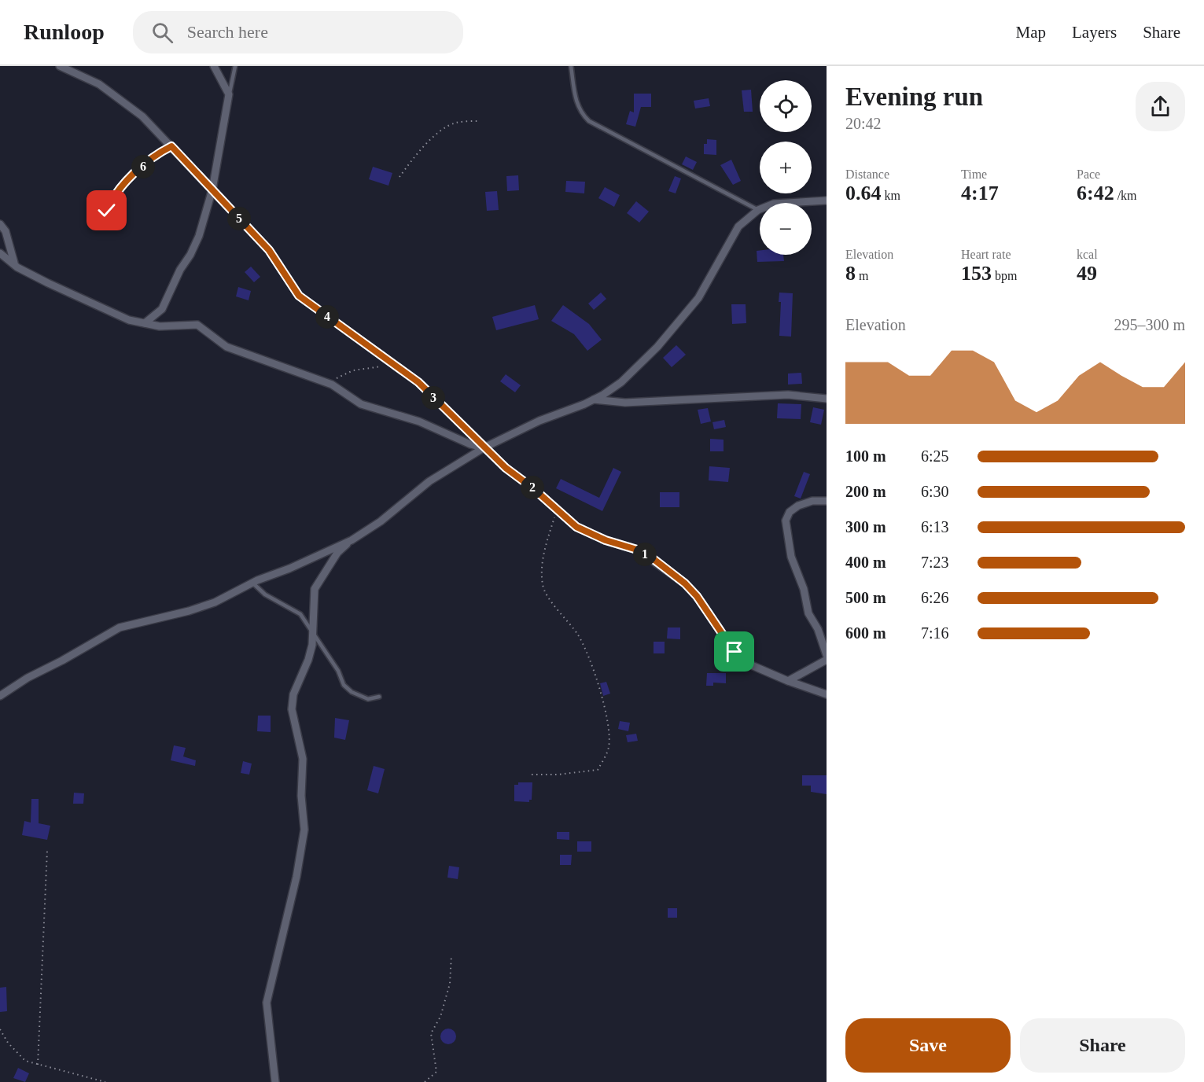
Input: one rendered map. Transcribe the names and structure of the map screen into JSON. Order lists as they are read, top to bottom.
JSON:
{
  "page": {
    "header": "Runloop",
    "search": "Search here",
    "nav": ["Map", "Layers", "Share"],
    "heading": ["Evening run", "20:42"],
    "map_buttons": ["+", "−"],
    "stats": [
      ["Distance", "0.64 km"],
      ["Time", "4:17"],
      ["Pace", "6:42 /km"],
      ["Elevation", "8 m"],
      ["Heart rate", "153 bpm"],
      ["kcal", "49"]
    ],
    "pins": [
      "6",
      "5",
      "4",
      "3",
      "2",
      "1"
    ],
    "chart": ["Elevation", "295–300 m"],
    "list": [
      {
        "name": "100 m",
        "note": "6:25"
      },
      {
        "name": "200 m",
        "note": "6:30"
      },
      {
        "name": "300 m",
        "note": "6:13"
      },
      {
        "name": "400 m",
        "note": "7:23"
      },
      {
        "name": "500 m",
        "note": "6:26"
      },
      {
        "name": "600 m",
        "note": "7:16"
      }
    ],
    "buttons": ["Save", "Share"]
  }
}
